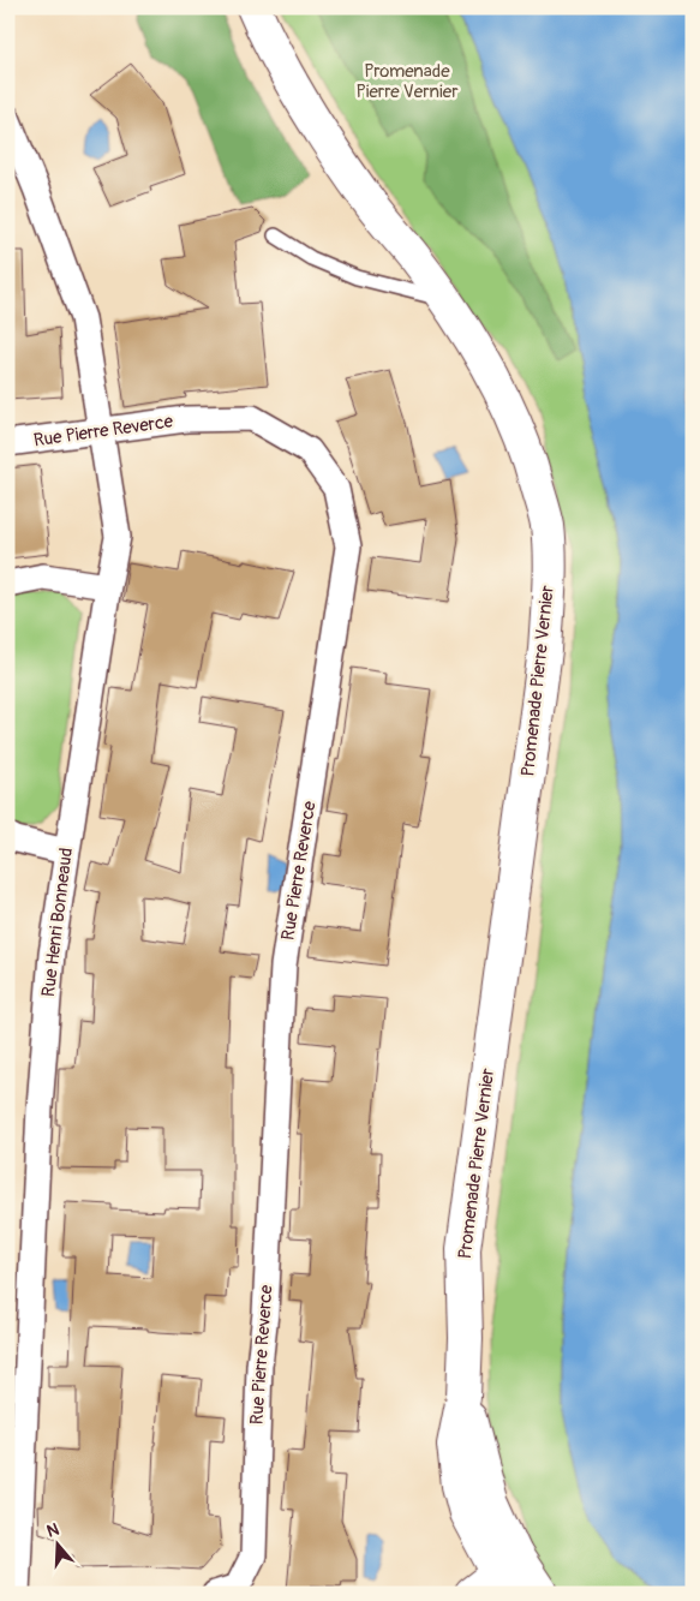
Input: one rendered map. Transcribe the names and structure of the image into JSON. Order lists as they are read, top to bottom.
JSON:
{
  "streets": {
    "main road": ["Promenade Pierre Vernier"],
    "street": ["Rue Pierre Reverce", "Rue Henri Bonneaud"]
  },
  "crossings": [
    ["Rue Pierre Reverce", "Rue Henri Bonneaud"]
  ],
  "parks": ["Promenade Pierre Vernier"],
  "north": "top"
}
